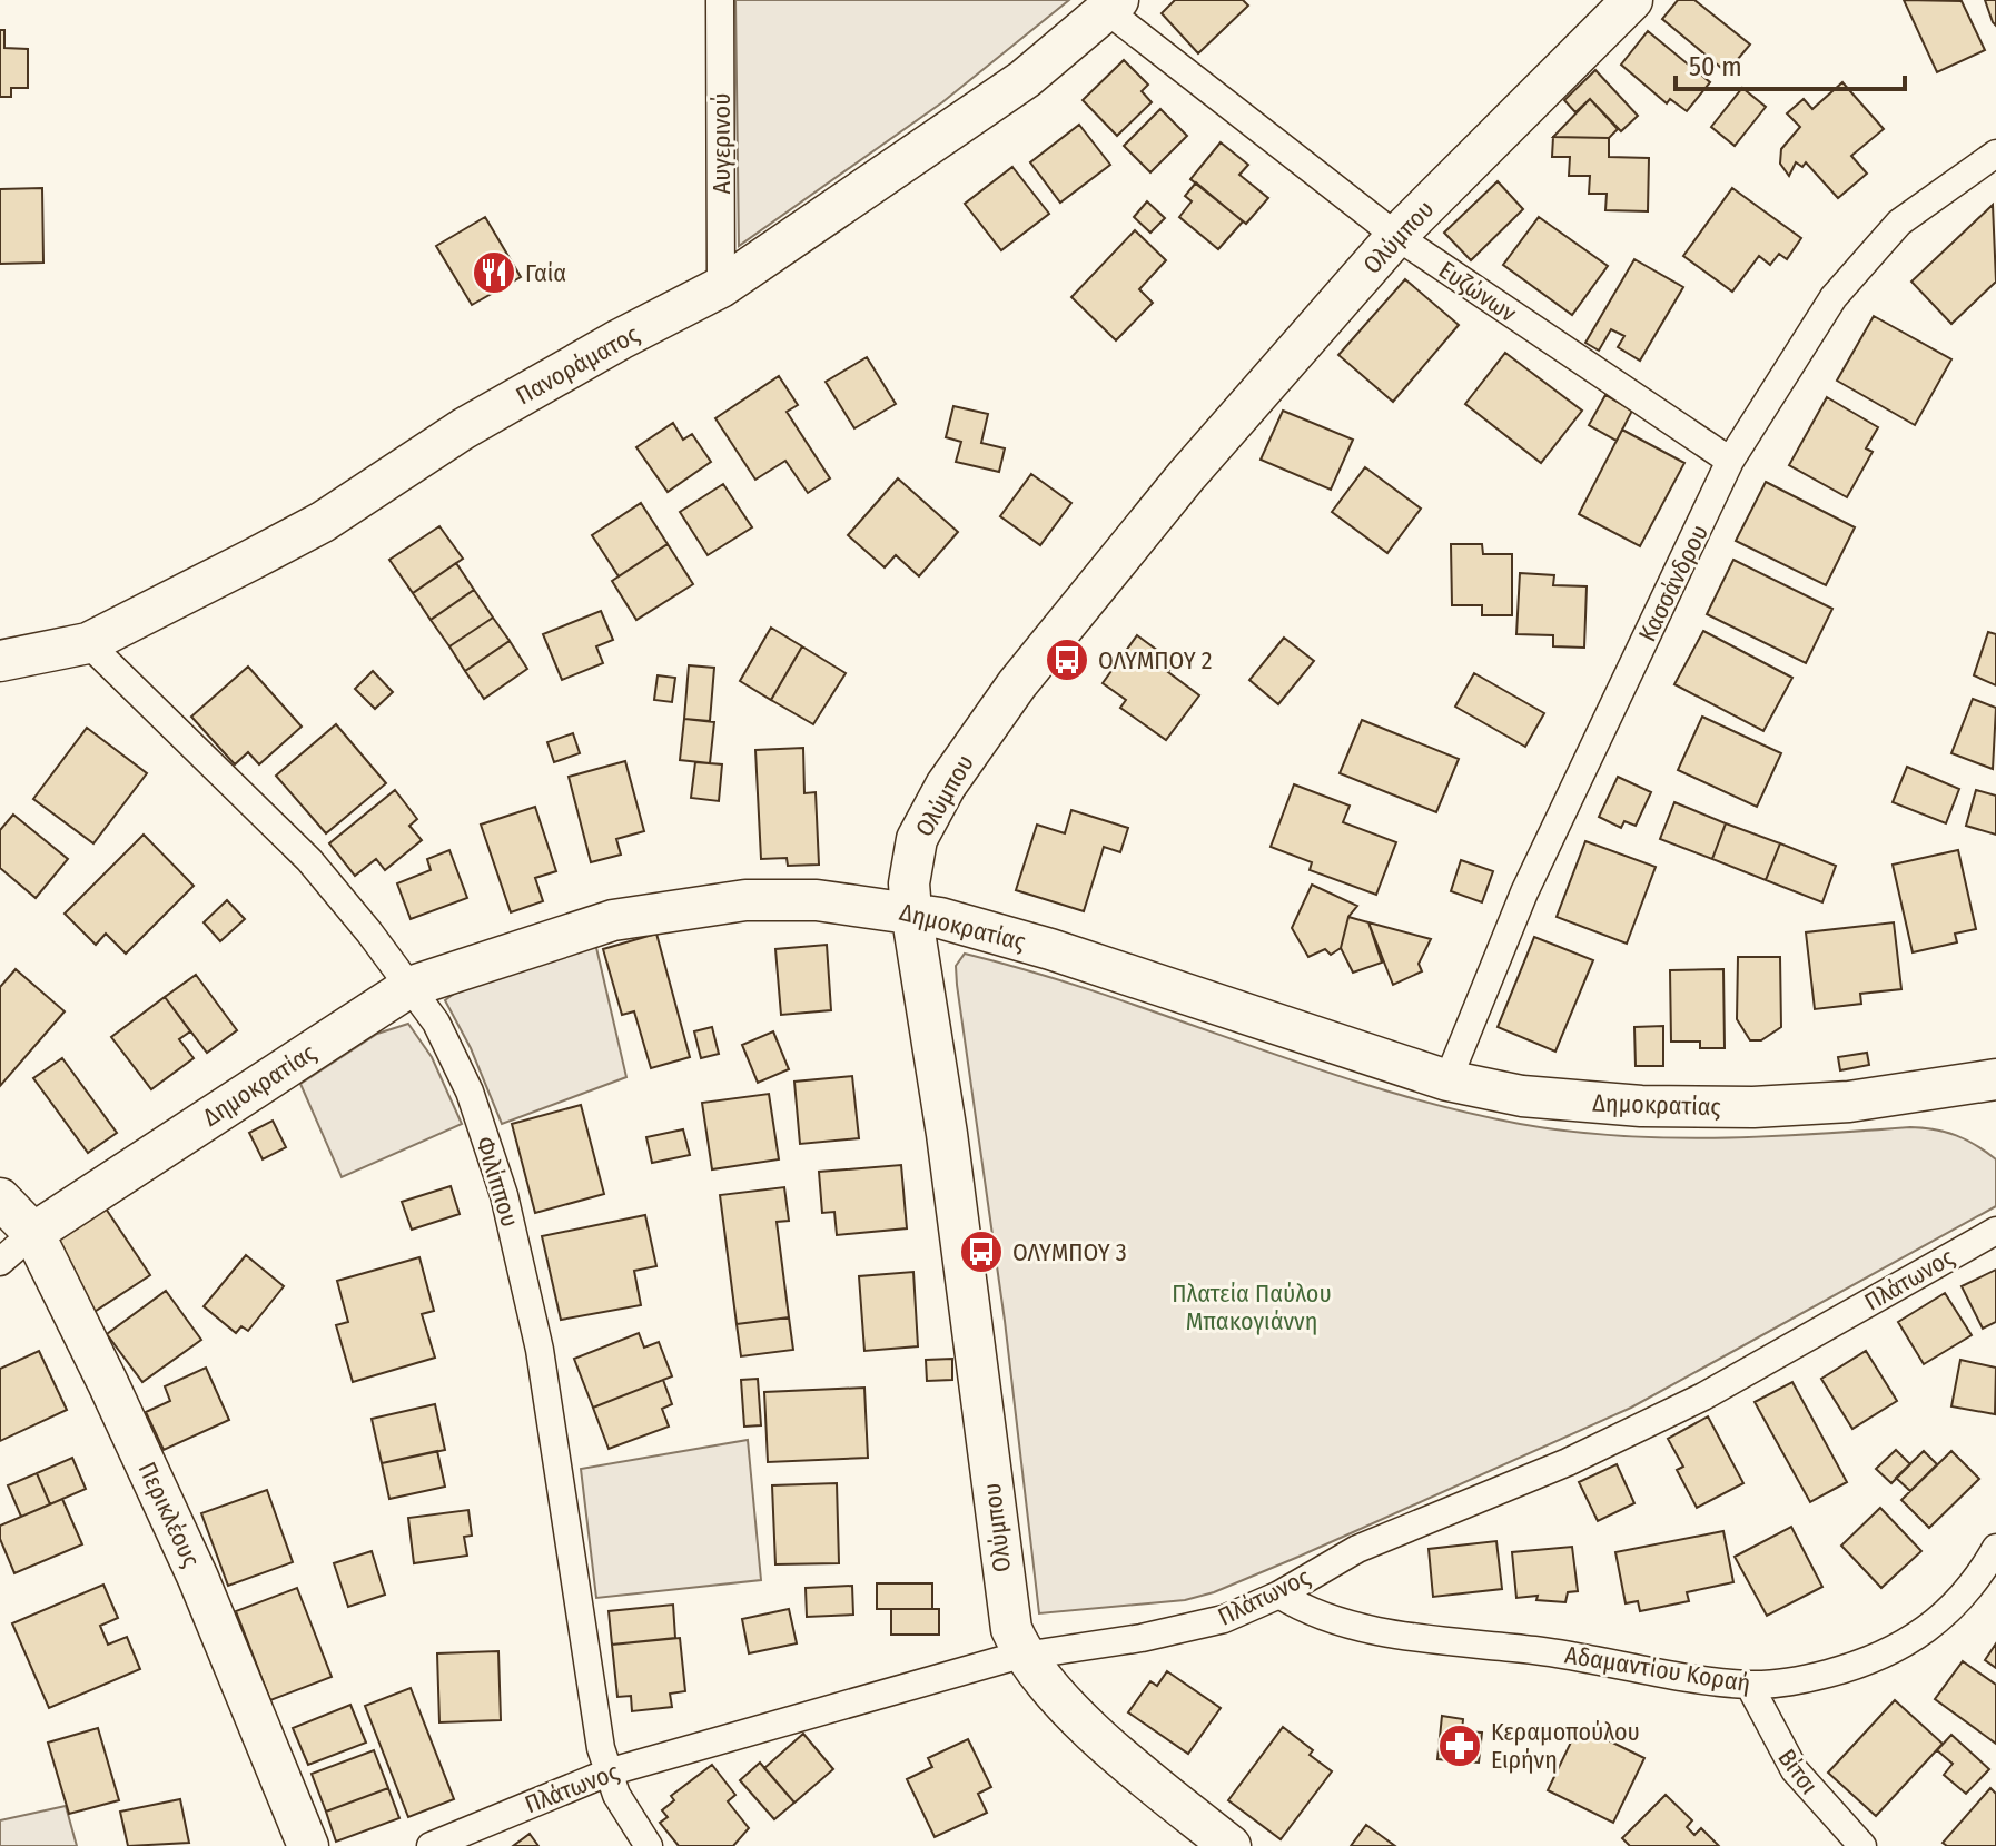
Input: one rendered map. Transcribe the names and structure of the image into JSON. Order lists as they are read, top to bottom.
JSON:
{
  "streets": {
    "street": [
      "Αυγερινού",
      "Ολύμπου",
      "Ευζώνων",
      "Πανοράματος",
      "Κασσάνδρου",
      "Δημοκρατίας",
      "Φιλίππου",
      "Πλάτωνος",
      "Περικλέους",
      "Αδαμαντίου Κοραή",
      "Βίτσι"
    ]
  },
  "crossings": [
    ["Αυγερινού", "Πανοράματος"],
    ["Ολύμπου", "Ευζώνων"],
    ["Ολύμπου", "Δημοκρατίας"],
    ["Ολύμπου", "Πλάτωνος"],
    ["Ευζώνων", "Πανοράματος"],
    ["Ευζώνων", "Κασσάνδρου"],
    ["Πανοράματος", "Φιλίππου"],
    ["Κασσάνδρου", "Δημοκρατίας"],
    ["Δημοκρατίας", "Φιλίππου"],
    ["Δημοκρατίας", "Περικλέους"],
    ["Φιλίππου", "Πλάτωνος"],
    ["Πλάτωνος", "Αδαμαντίου Κοραή"],
    ["Αδαμαντίου Κοραή", "Βίτσι"]
  ],
  "parks": ["Πλατεία Παύλου Μπακογιάννη"],
  "places": {
    "restaurant": ["Γαία"],
    "bus stop": ["ΟΛΥΜΠΟΥ 2", "ΟΛΥΜΠΟΥ 3"],
    "pharmacy": ["Κεραμοπούλου Ειρήνη"]
  },
  "scale_bar": "50 m"
}
